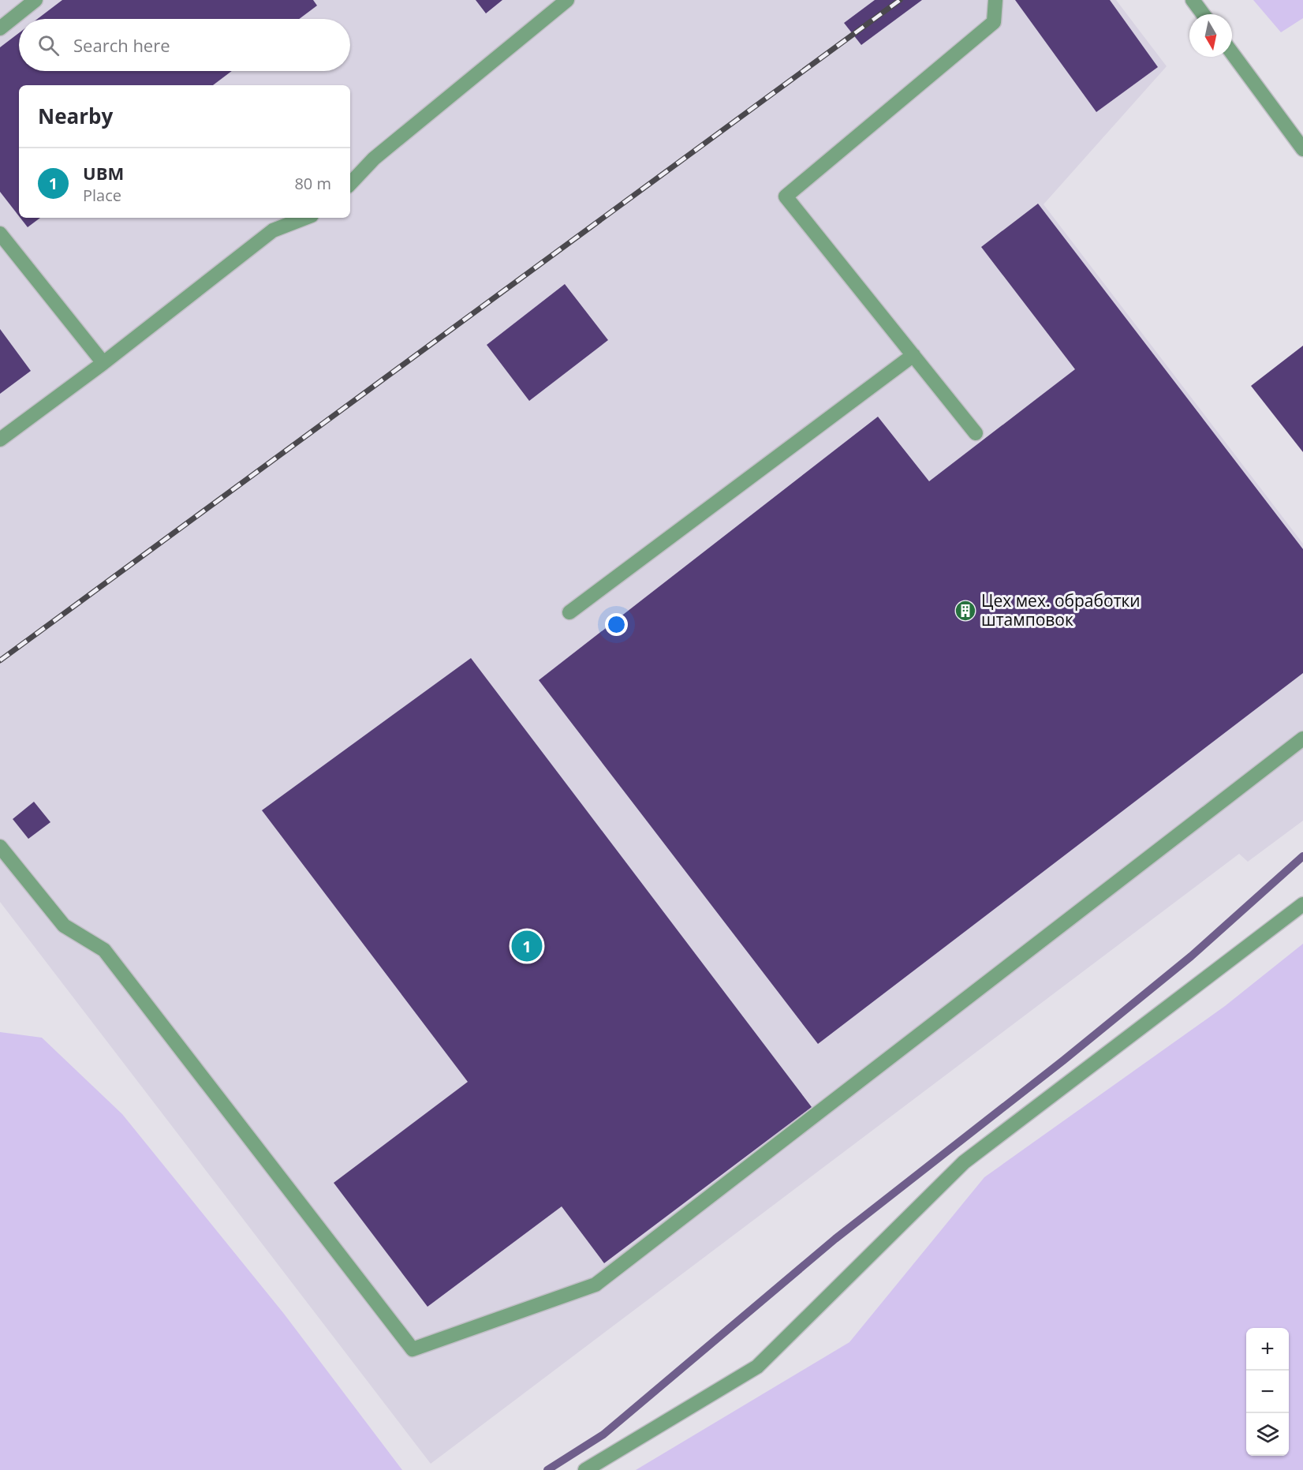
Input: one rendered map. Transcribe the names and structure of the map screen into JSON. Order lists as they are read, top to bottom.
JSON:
{
  "places": {
    "building": ["Цех мех. обработки штамповок"]
  },
  "north": "bottom",
  "page": {
    "search": "Search here",
    "heading": "Nearby",
    "list": [
      {
        "mark": "1",
        "name": "UBM",
        "note": "Place",
        "value": "80 m"
      }
    ],
    "pins": "1",
    "map_buttons": ["+", "−"]
  }
}
